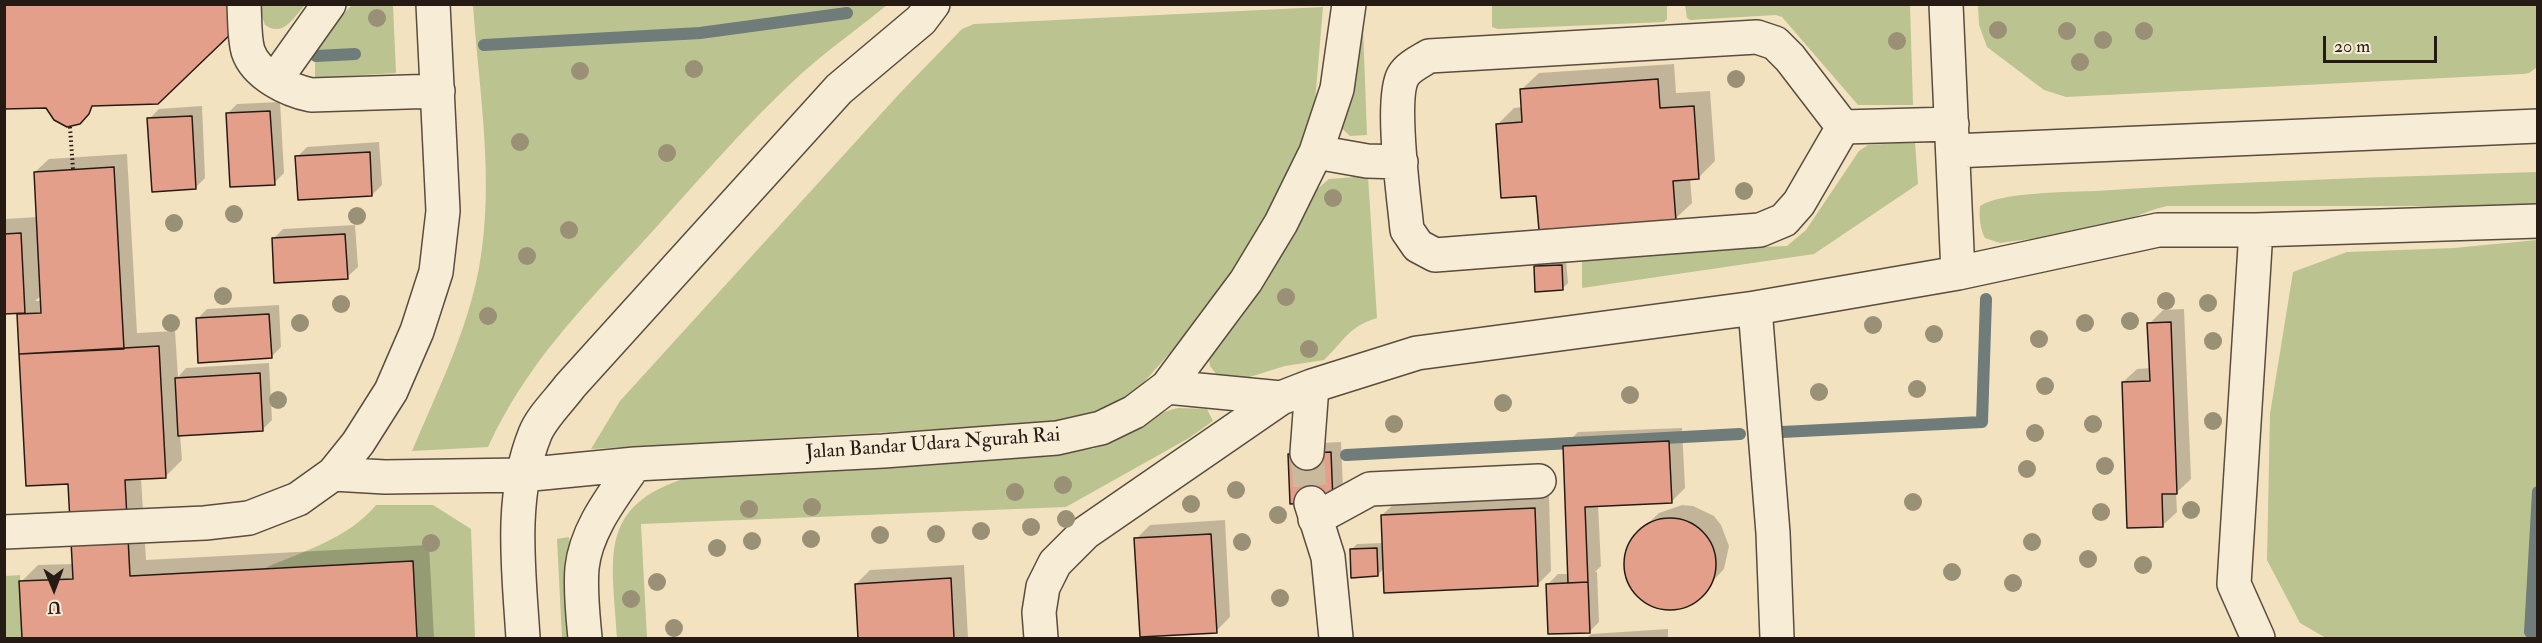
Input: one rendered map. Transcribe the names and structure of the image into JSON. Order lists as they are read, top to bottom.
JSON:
{
  "streets": {
    "street": ["Jalan Bandar Udara Ngurah Rai"]
  },
  "scale_bar": "20 m",
  "north": "bottom"
}
